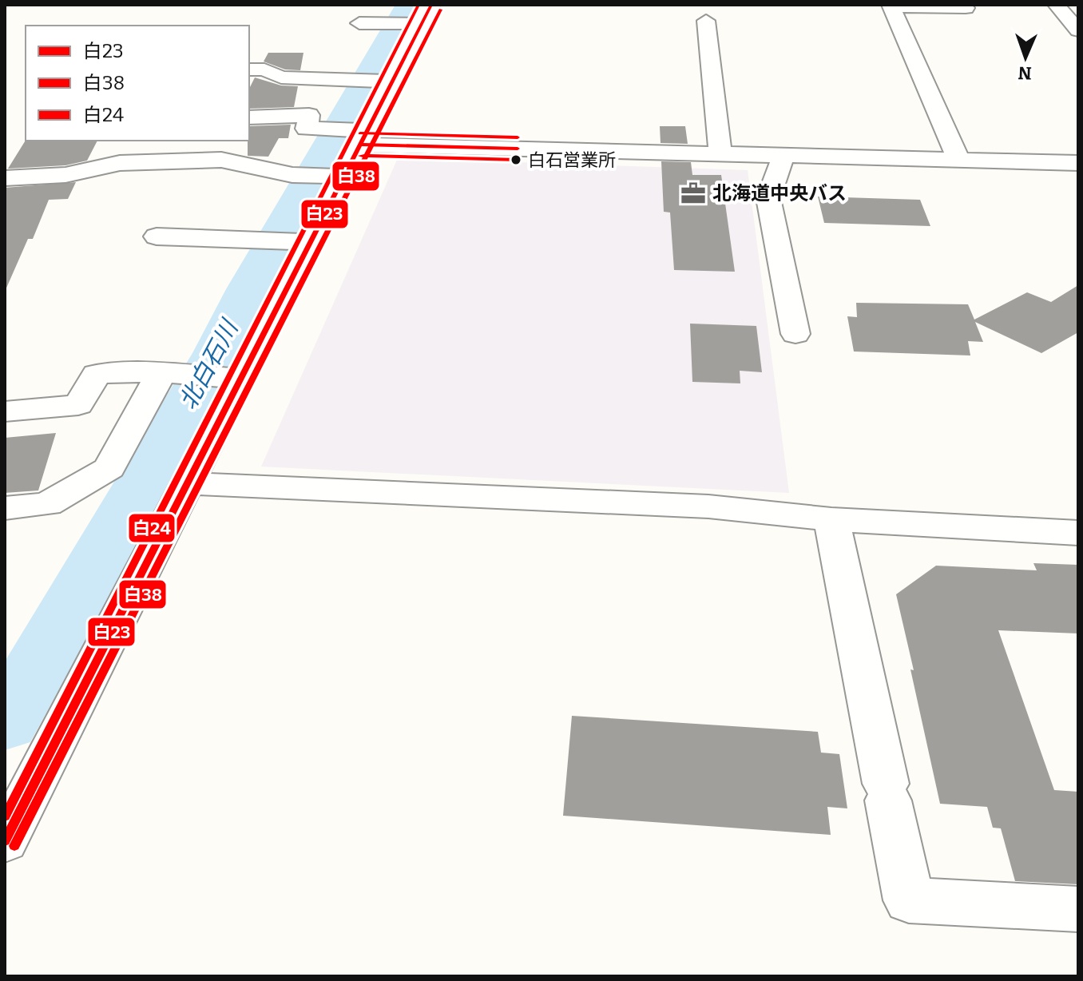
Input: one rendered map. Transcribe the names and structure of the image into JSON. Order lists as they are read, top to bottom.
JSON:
{
  "water": ["北白石川"],
  "places": {
    "other": ["白石営業所"],
    "office": ["北海道中央バス"]
  },
  "lines": ["transit line 白23", "transit line 白24", "transit line 白38"],
  "legend": ["白23", "白38", "白24"],
  "north": "bottom"
}
